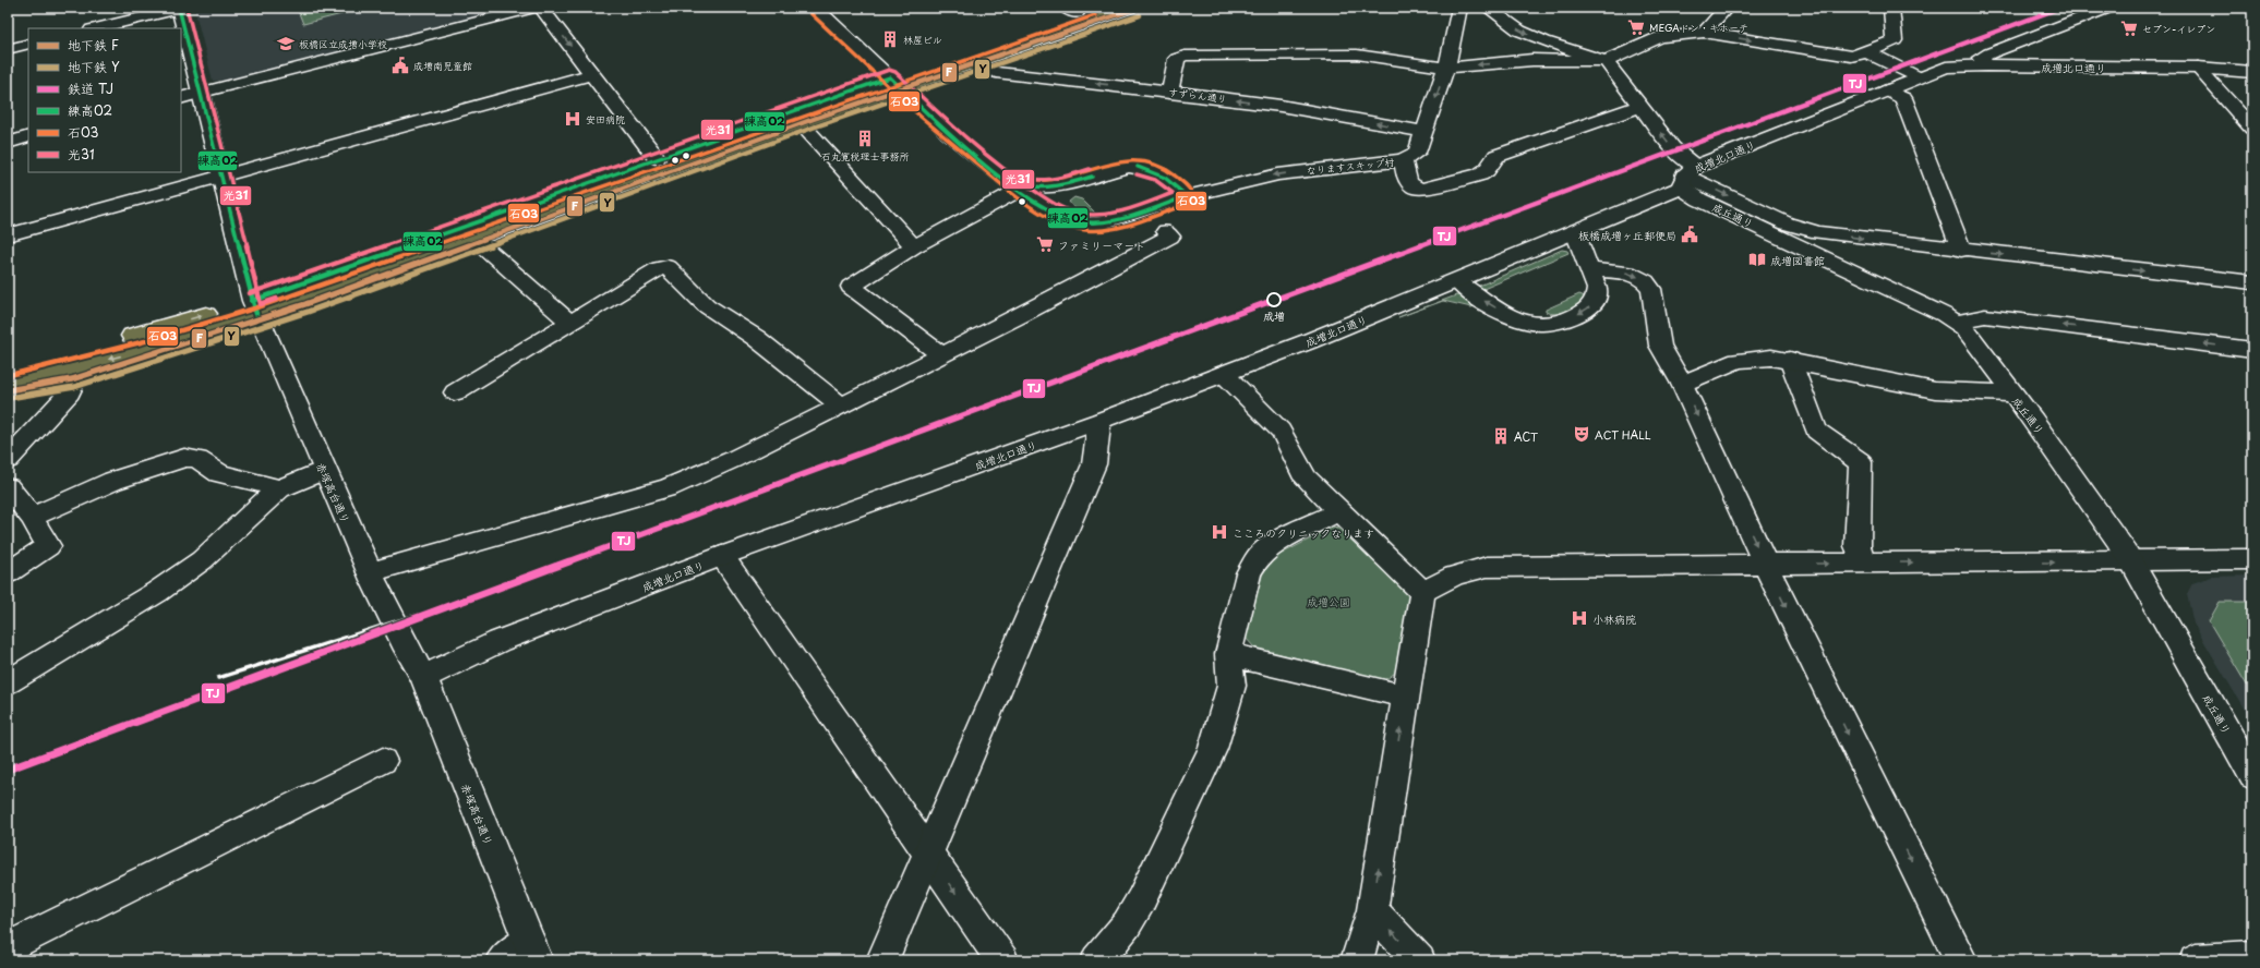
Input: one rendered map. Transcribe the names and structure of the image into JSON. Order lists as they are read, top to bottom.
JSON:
{
  "streets": {
    "street": [
      "成増北口通り",
      "すずらん通り",
      "なりますスキップ村",
      "成丘通り",
      "赤塚高台通り"
    ]
  },
  "crossings": [
    ["成増北口通り", "成丘通り"],
    ["成増北口通り", "赤塚高台通り"],
    ["すずらん通り", "なりますスキップ村"]
  ],
  "parks": ["成増公園"],
  "places": {
    "supermarket": ["MEGAドン・キホーテ", "セブン-イレブン", "ファミリーマート"],
    "building": ["林屋ビル", "石丸寛税理士事務所", "ACT"],
    "school or university": ["板橋区立成増小学校"],
    "public building": ["成増南児童館", "板橋成増ヶ丘郵便局"],
    "hospital": ["安田病院", "こころのクリニックなります", "小林病院"],
    "library": ["成増図書館"],
    "other": ["成増"],
    "theatre": ["ACT HALL"]
  },
  "lines": [
    "metro line F",
    "rail line TJ",
    "transit line 練高02",
    "transit line 光31",
    "transit line 石03",
    "metro line Y"
  ],
  "legend": [
    "地下鉄 F",
    "地下鉄 Y",
    "鉄道 TJ",
    "練高02",
    "石03",
    "光31"
  ]
}
